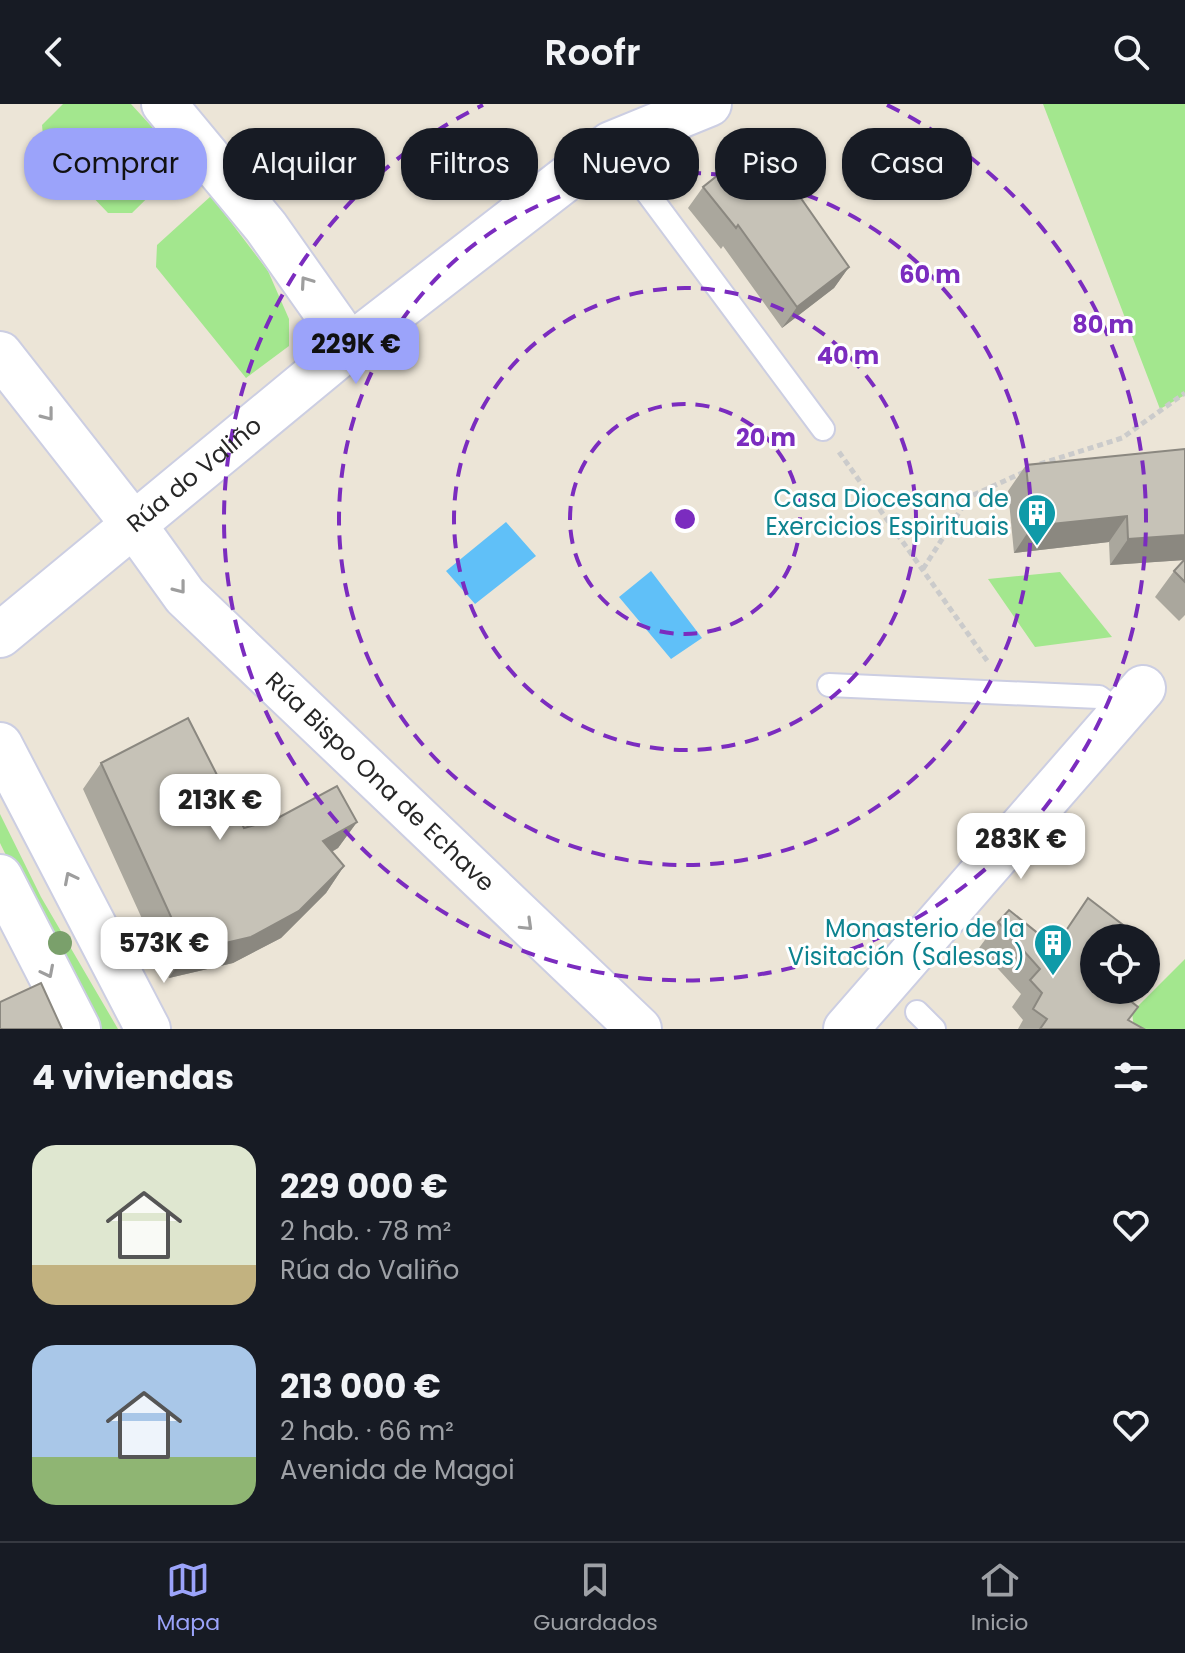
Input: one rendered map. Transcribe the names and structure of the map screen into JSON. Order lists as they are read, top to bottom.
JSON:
{
  "streets": {
    "street": ["Rúa do Valiño", "Rúa Bispo Ona de Echave"]
  },
  "crossings": [
    ["Rúa do Valiño", "Rúa Bispo Ona de Echave"]
  ],
  "places": {
    "building": ["Casa Diocesana de Exercicios Espirituais", "Monasterio de la Visitación (Salesas)"]
  },
  "page": {
    "header": "Roofr",
    "chip": [
      "Comprar",
      "Alquilar",
      "Filtros",
      "Nuevo",
      "Piso",
      "Casa"
    ],
    "price": [
      "229K €",
      "213K €",
      "283K €",
      "573K €"
    ],
    "heading": "4 viviendas",
    "list": [
      {
        "name": "229 000 €",
        "note": "2 hab. · 78 m² · Rúa do Valiño"
      },
      {
        "name": "213 000 €",
        "note": "2 hab. · 66 m² · Avenida de Magoi"
      }
    ],
    "tabs": ["Mapa", "Guardados", "Inicio"]
  },
  "rings": [
    "60 m",
    "80 m",
    "40 m",
    "20 m"
  ]
}
